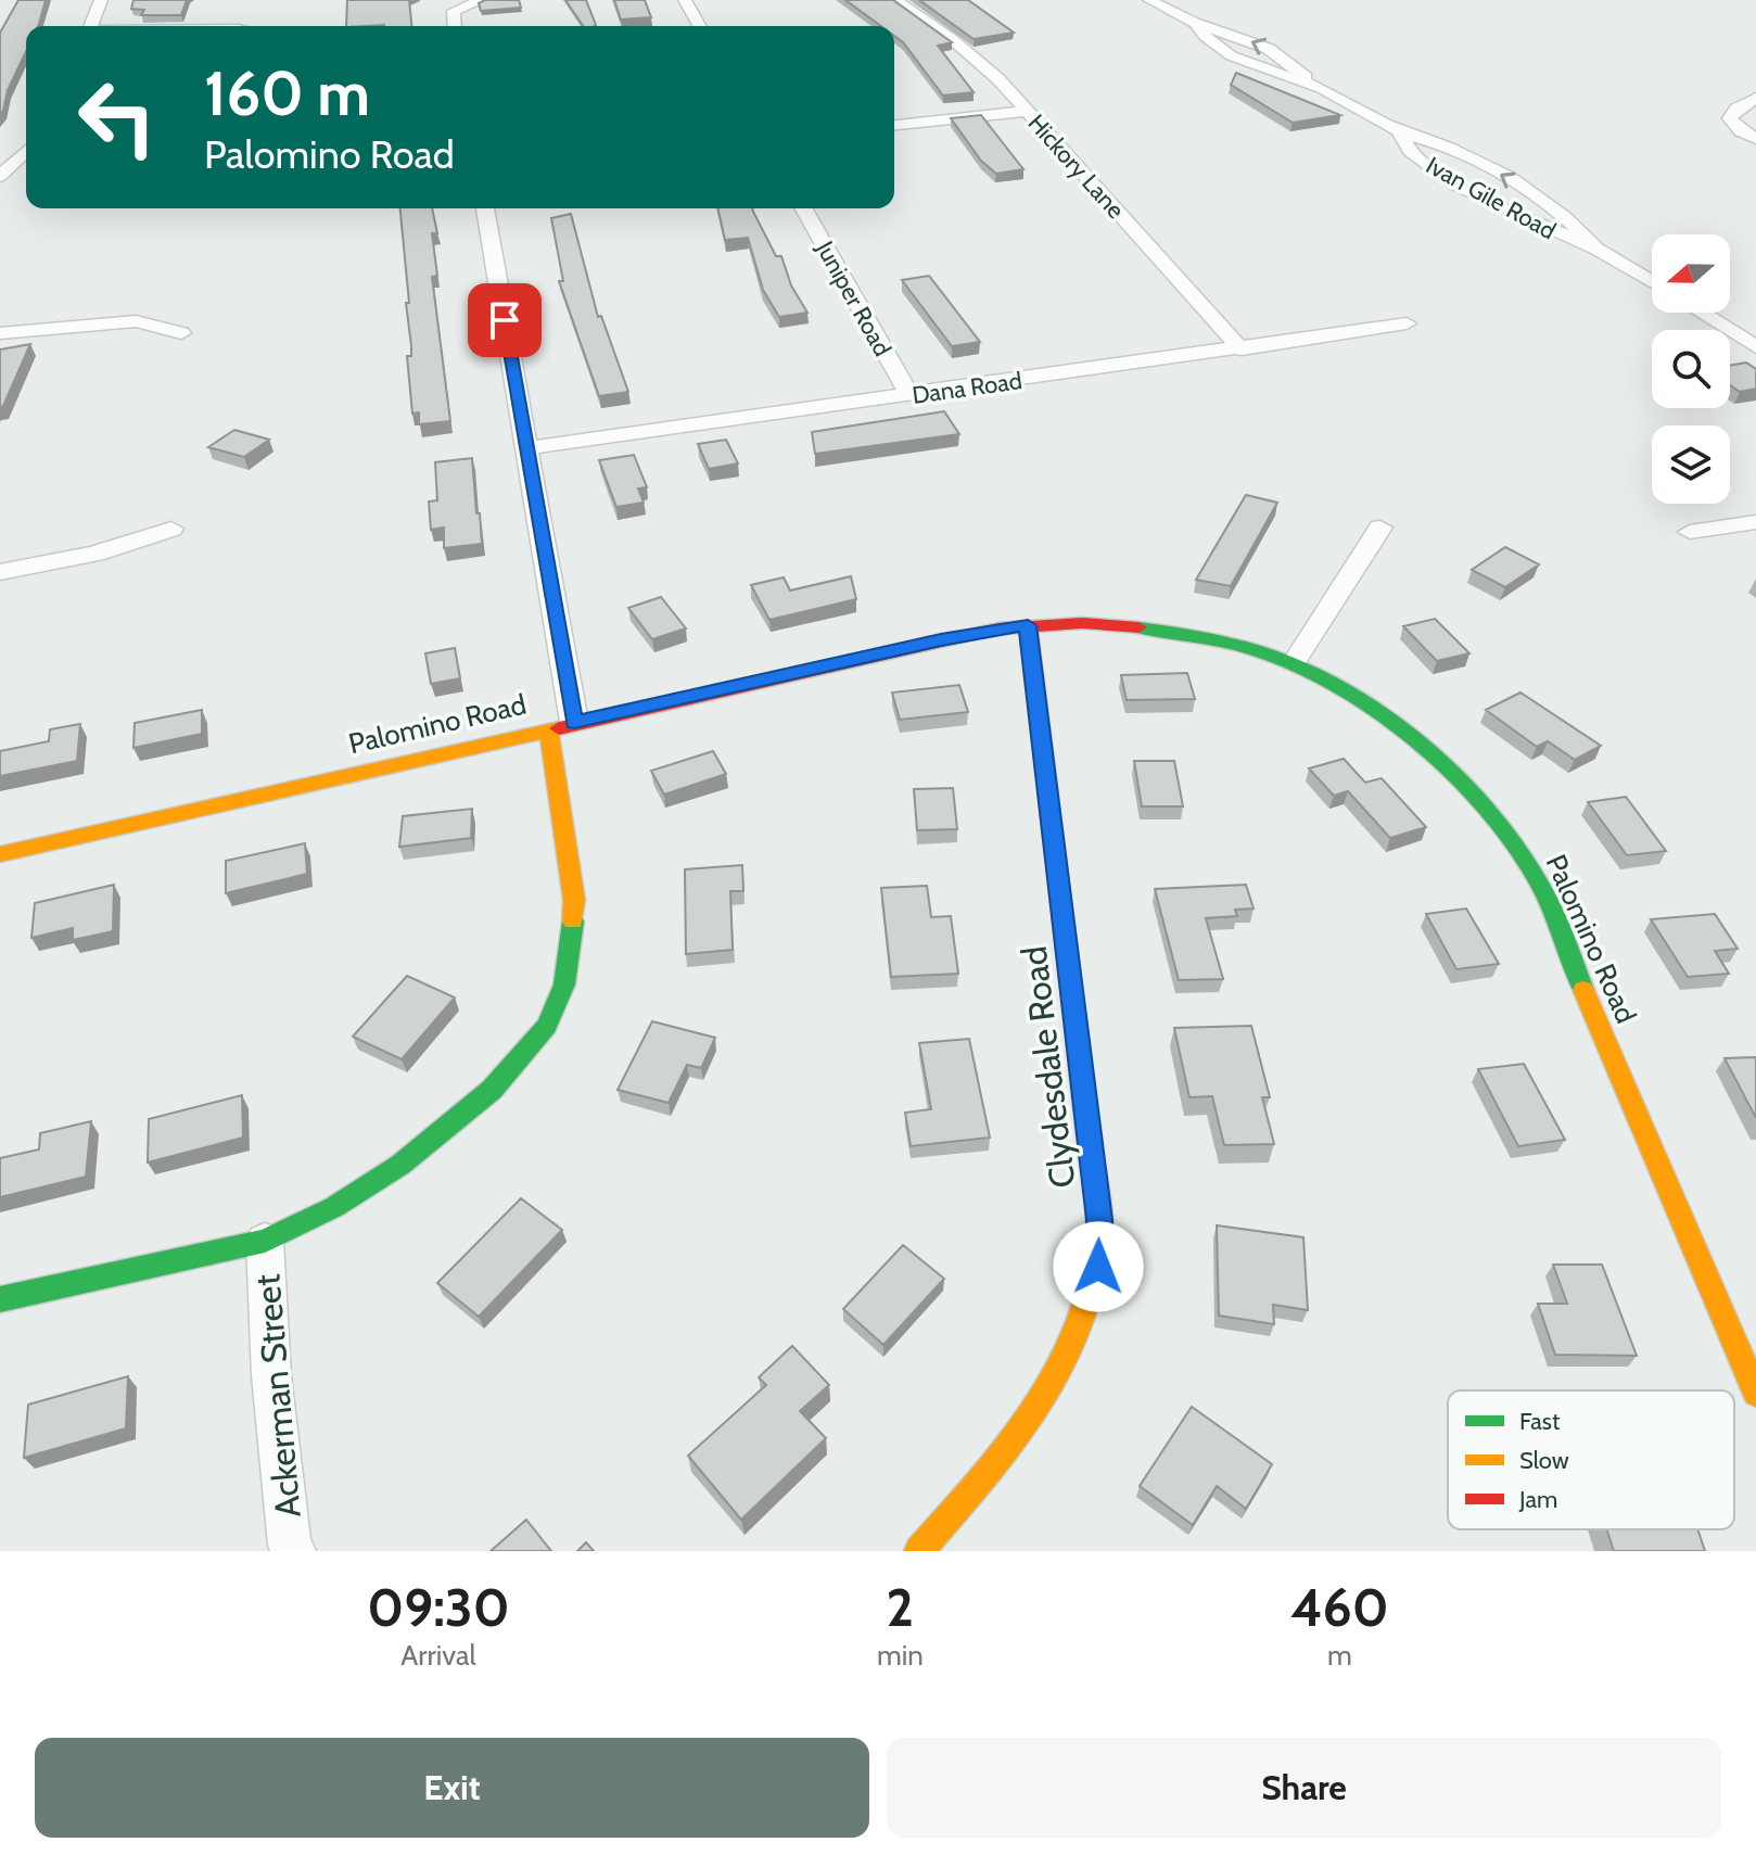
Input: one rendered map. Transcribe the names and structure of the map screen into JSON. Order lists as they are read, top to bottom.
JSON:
{
  "streets": {
    "street": [
      "Hickory Lane",
      "Ivan Gile Road",
      "Juniper Road",
      "Dana Road",
      "Palomino Road",
      "Clydesdale Road",
      "Ackerman Street"
    ]
  },
  "crossings": [
    ["Hickory Lane", "Dana Road"],
    ["Juniper Road", "Dana Road"],
    ["Palomino Road", "Clydesdale Road"]
  ],
  "legend": ["Fast", "Slow", "Jam"],
  "north": "left",
  "page": {
    "turn": ["160 m", "Palomino Road"],
    "eta": [
      "09:30",
      "Arrival",
      "2",
      "min",
      "460",
      "m"
    ],
    "buttons": ["Exit", "Share"]
  }
}
